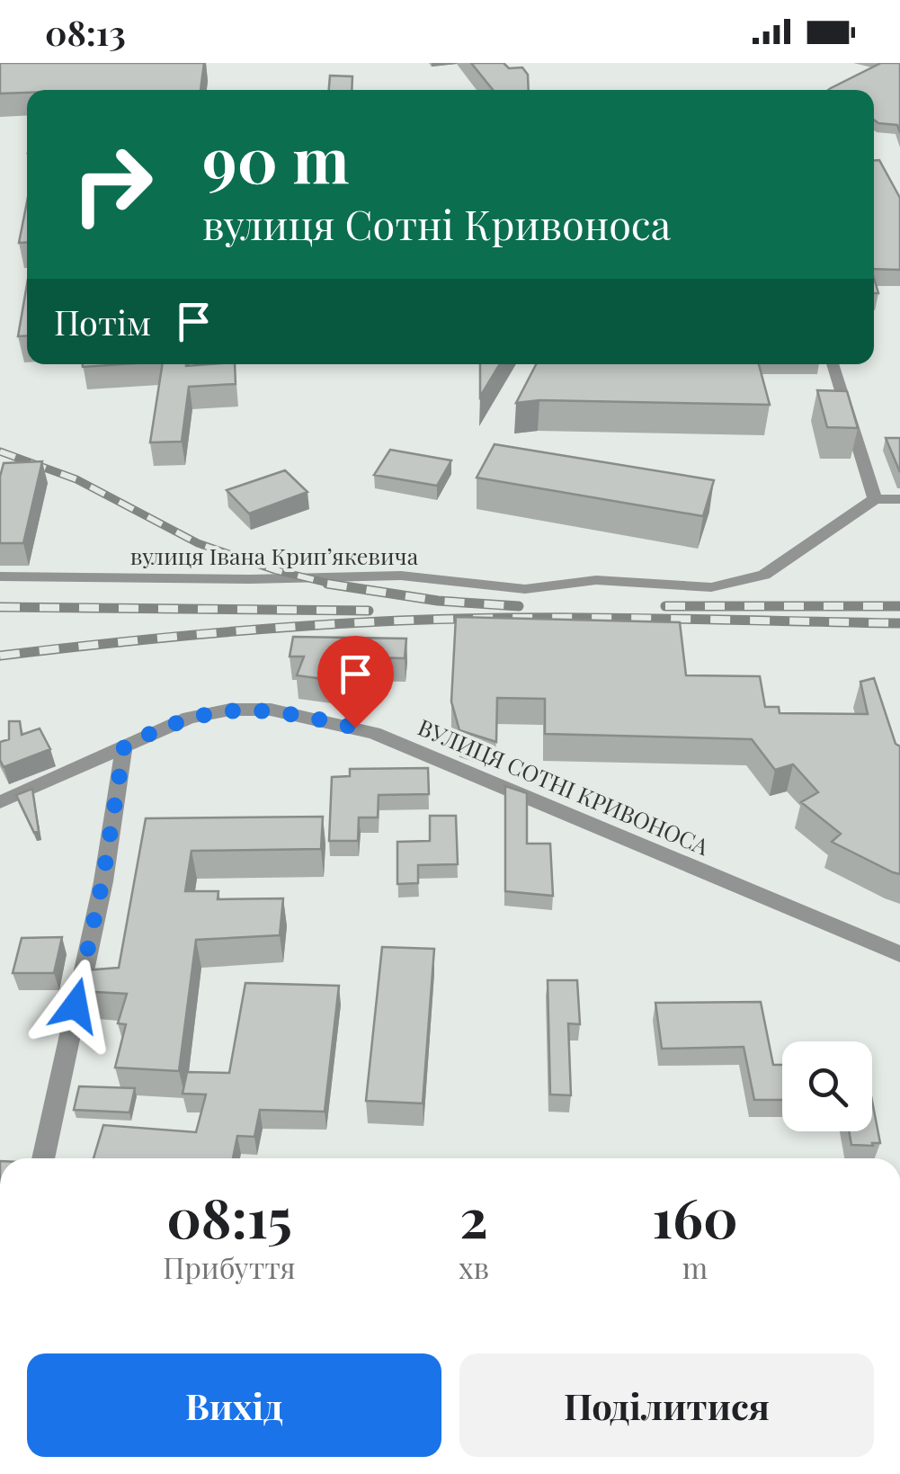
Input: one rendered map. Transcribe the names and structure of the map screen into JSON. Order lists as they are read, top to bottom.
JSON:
{
  "streets": {
    "street": ["вулиця Івана Крипʼякевича", "ВУЛИЦЯ СОТНІ КРИВОНОСА"]
  },
  "page": {
    "status": "08:13",
    "turn": ["90 m", "вулиця Сотні Кривоноса"],
    "then": "Потім",
    "eta": [
      "08:15",
      "Прибуття",
      "2",
      "хв",
      "160",
      "m"
    ],
    "buttons": ["Вихід", "Поділитися"]
  }
}
